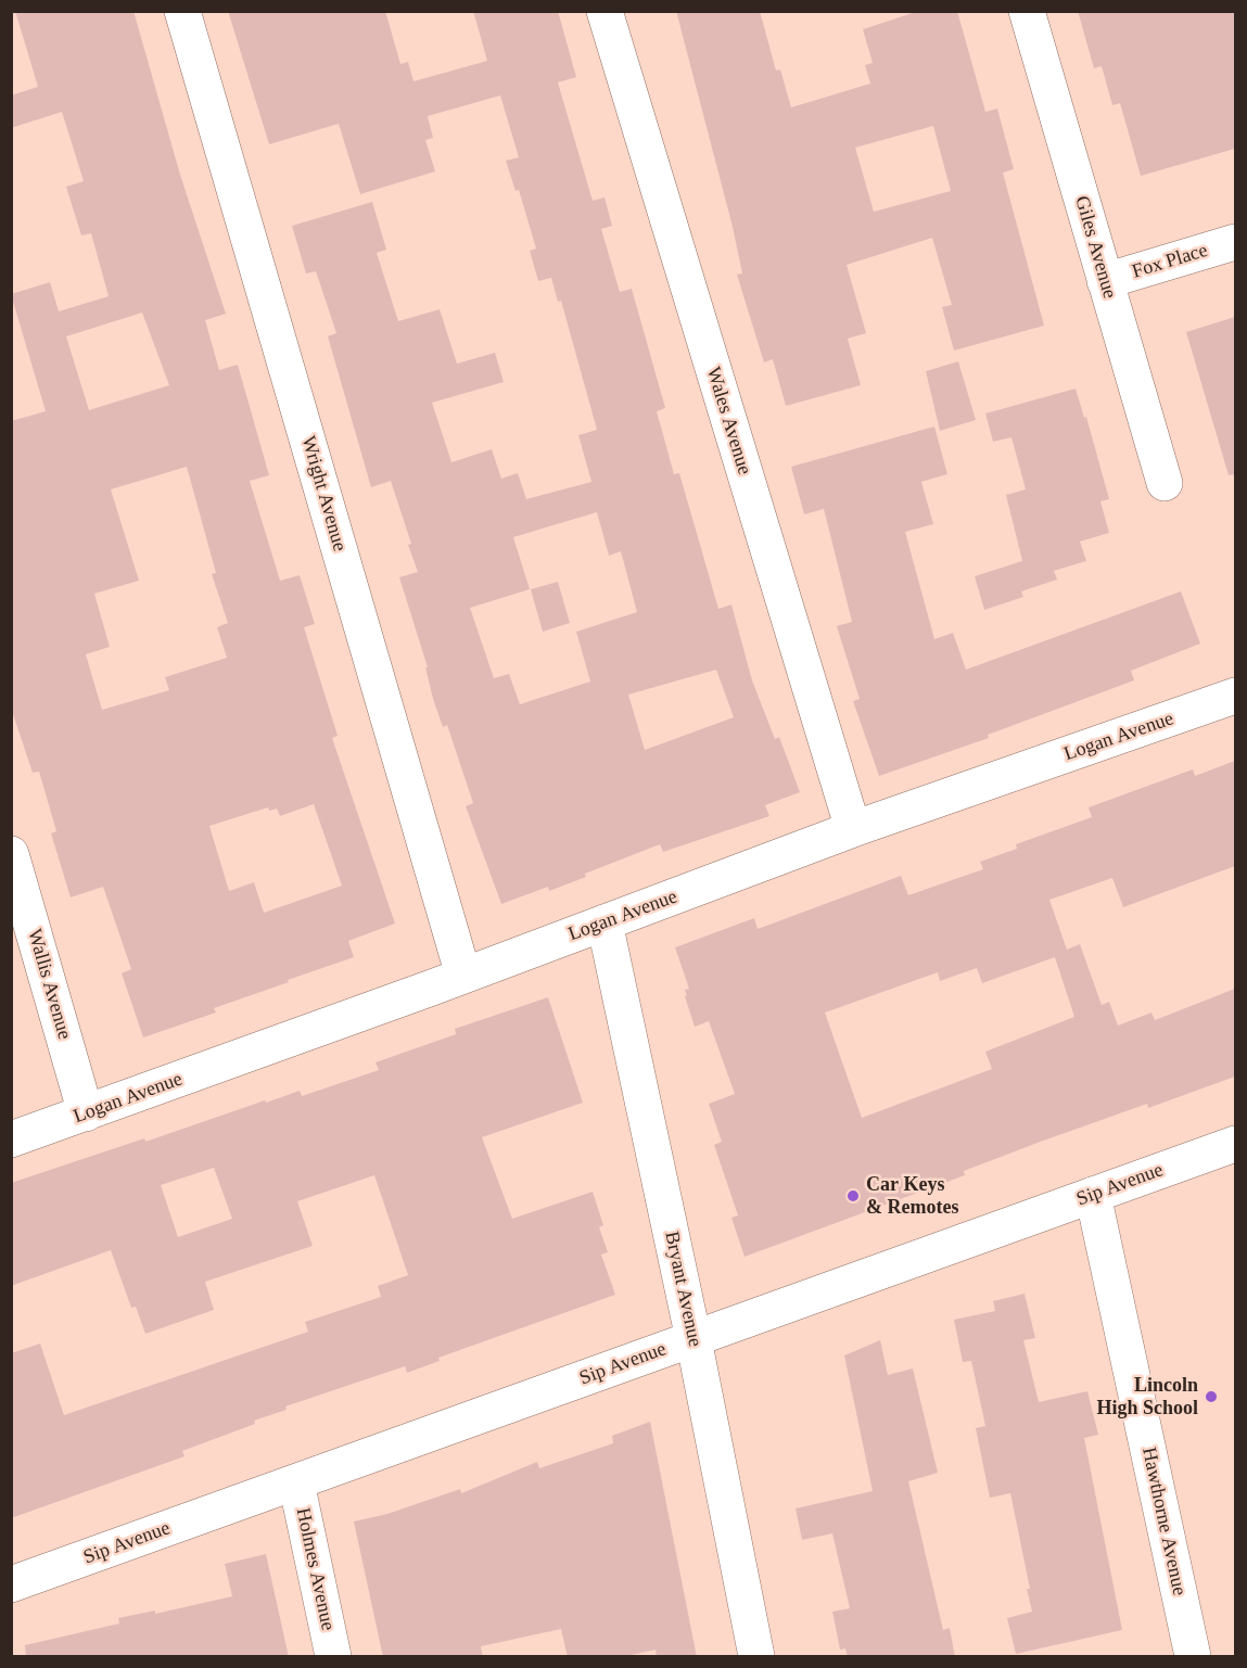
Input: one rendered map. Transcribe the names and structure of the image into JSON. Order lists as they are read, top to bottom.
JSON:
{
  "streets": {
    "street": [
      "Giles Avenue",
      "Fox Place",
      "Wales Avenue",
      "Wright Avenue",
      "Logan Avenue",
      "Wallis Avenue",
      "Sip Avenue",
      "Bryant Avenue",
      "Hawthorne Avenue",
      "Holmes Avenue"
    ]
  },
  "crossings": [
    ["Giles Avenue", "Fox Place"],
    ["Wales Avenue", "Logan Avenue"],
    ["Wright Avenue", "Logan Avenue"],
    ["Logan Avenue", "Wallis Avenue"],
    ["Logan Avenue", "Bryant Avenue"],
    ["Sip Avenue", "Bryant Avenue"],
    ["Sip Avenue", "Hawthorne Avenue"],
    ["Sip Avenue", "Holmes Avenue"]
  ],
  "places": ["Car Keys & Remotes", "Lincoln High School"]
}
